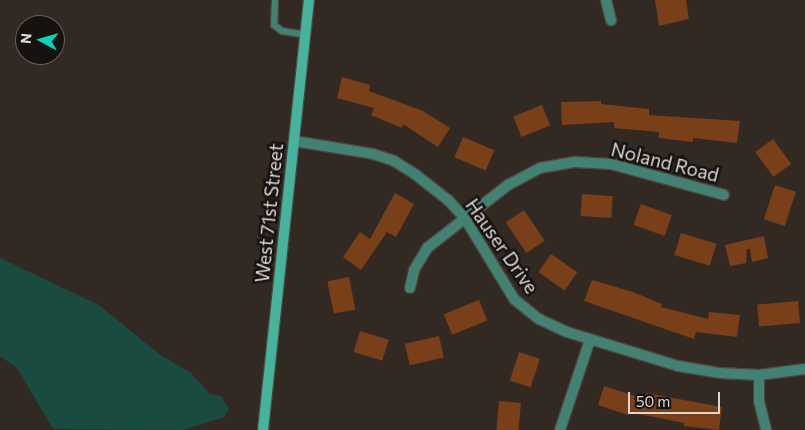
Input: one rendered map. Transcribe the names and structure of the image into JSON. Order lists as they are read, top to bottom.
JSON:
{
  "streets": {
    "street": ["Noland Road", "West 71st Street", "Hauser Drive"]
  },
  "crossings": [
    ["Noland Road", "Hauser Drive"],
    ["West 71st Street", "Hauser Drive"]
  ],
  "scale_bar": "50 m",
  "north": "left"
}
